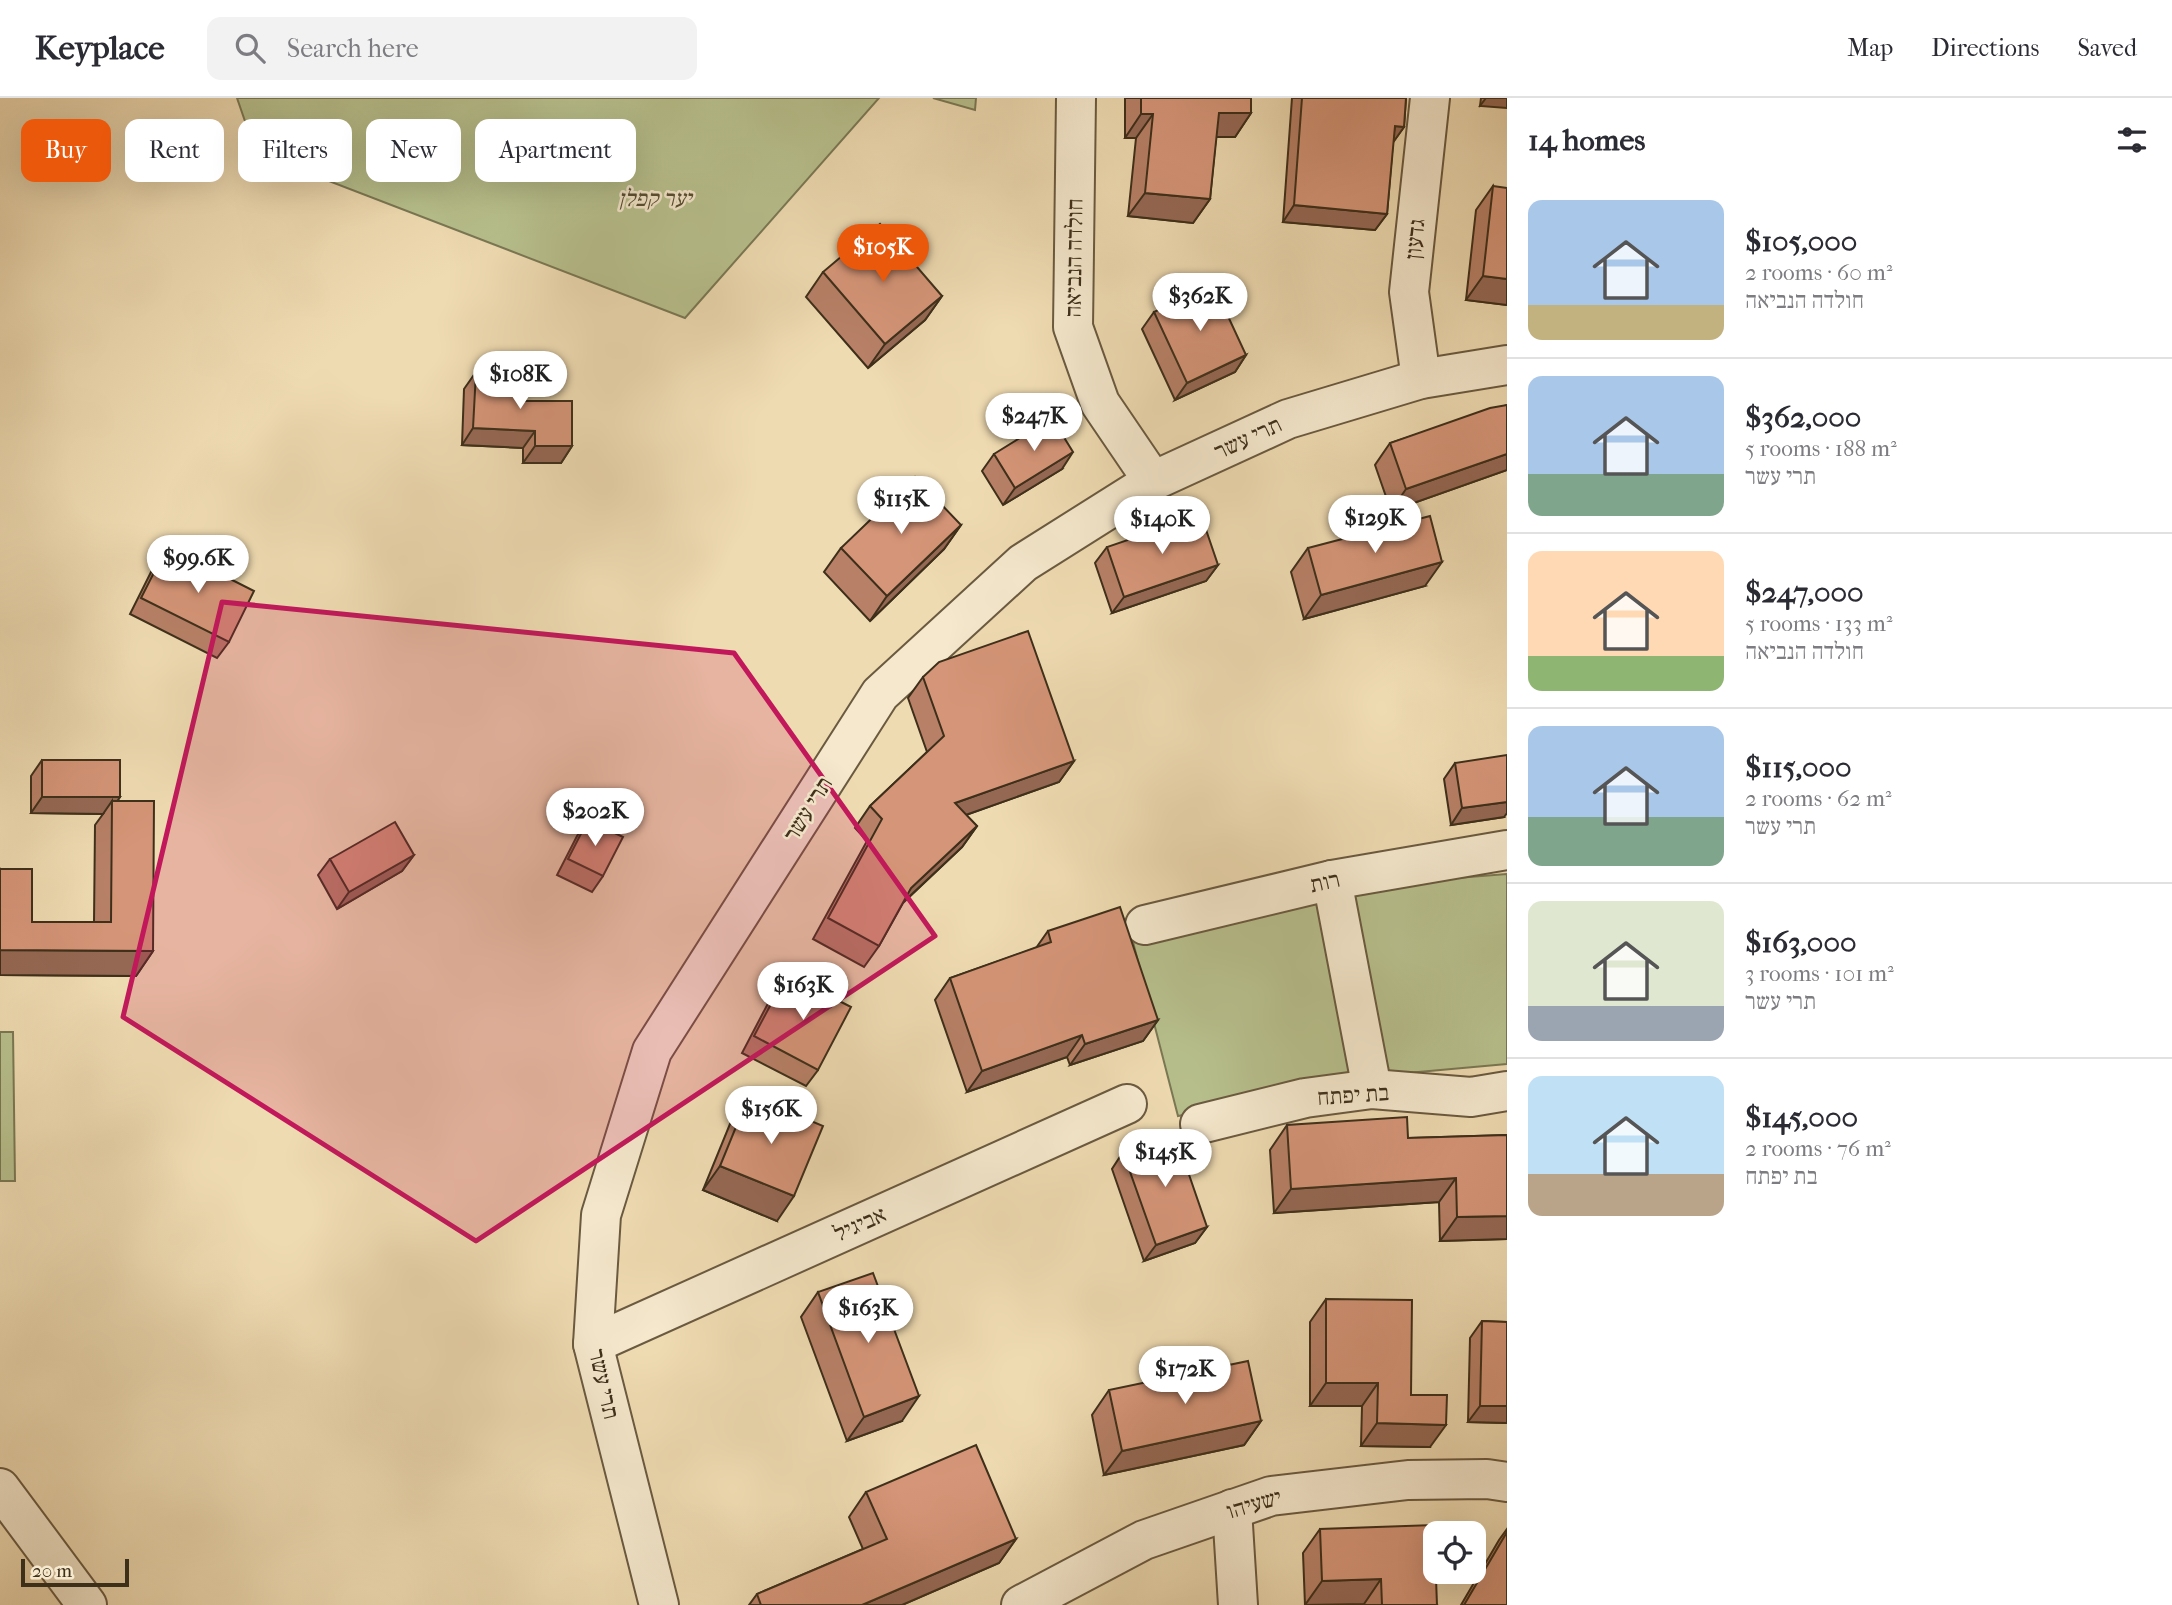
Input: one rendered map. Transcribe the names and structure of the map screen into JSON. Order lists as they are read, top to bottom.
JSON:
{
  "streets": {
    "street": [
      "גדעון",
      "חולדה הנביאה",
      "תרי עשר",
      "רות",
      "בת יפתח",
      "אביגיל",
      "ישעיהו"
    ]
  },
  "crossings": [
    ["גדעון", "תרי עשר"],
    ["חולדה הנביאה", "תרי עשר"],
    ["תרי עשר", "אביגיל"]
  ],
  "parks": ["יער קפלן"],
  "scale_bar": "20 m",
  "page": {
    "header": "Keyplace",
    "search": "Search here",
    "nav": ["Map", "Directions", "Saved"],
    "heading": "14 homes",
    "chip": [
      "Buy",
      "Rent",
      "Filters",
      "New",
      "Apartment"
    ],
    "list": [
      {
        "name": "$105,000",
        "note": "2 rooms · 60 m² · חולדה הנביאה"
      },
      {
        "name": "$362,000",
        "note": "5 rooms · 188 m² · תרי עשר"
      },
      {
        "name": "$247,000",
        "note": "5 rooms · 133 m² · חולדה הנביאה"
      },
      {
        "name": "$115,000",
        "note": "2 rooms · 62 m² · תרי עשר"
      },
      {
        "name": "$163,000",
        "note": "3 rooms · 101 m² · תרי עשר"
      },
      {
        "name": "$145,000",
        "note": "2 rooms · 76 m² · בת יפתח"
      }
    ],
    "price": [
      "$105K",
      "$362K",
      "$108K",
      "$247K",
      "$115K",
      "$129K",
      "$140K",
      "$99.6K",
      "$202K",
      "$163K",
      "$156K",
      "$145K",
      "$163K",
      "$172K"
    ],
    "scale": "20 m"
  }
}
